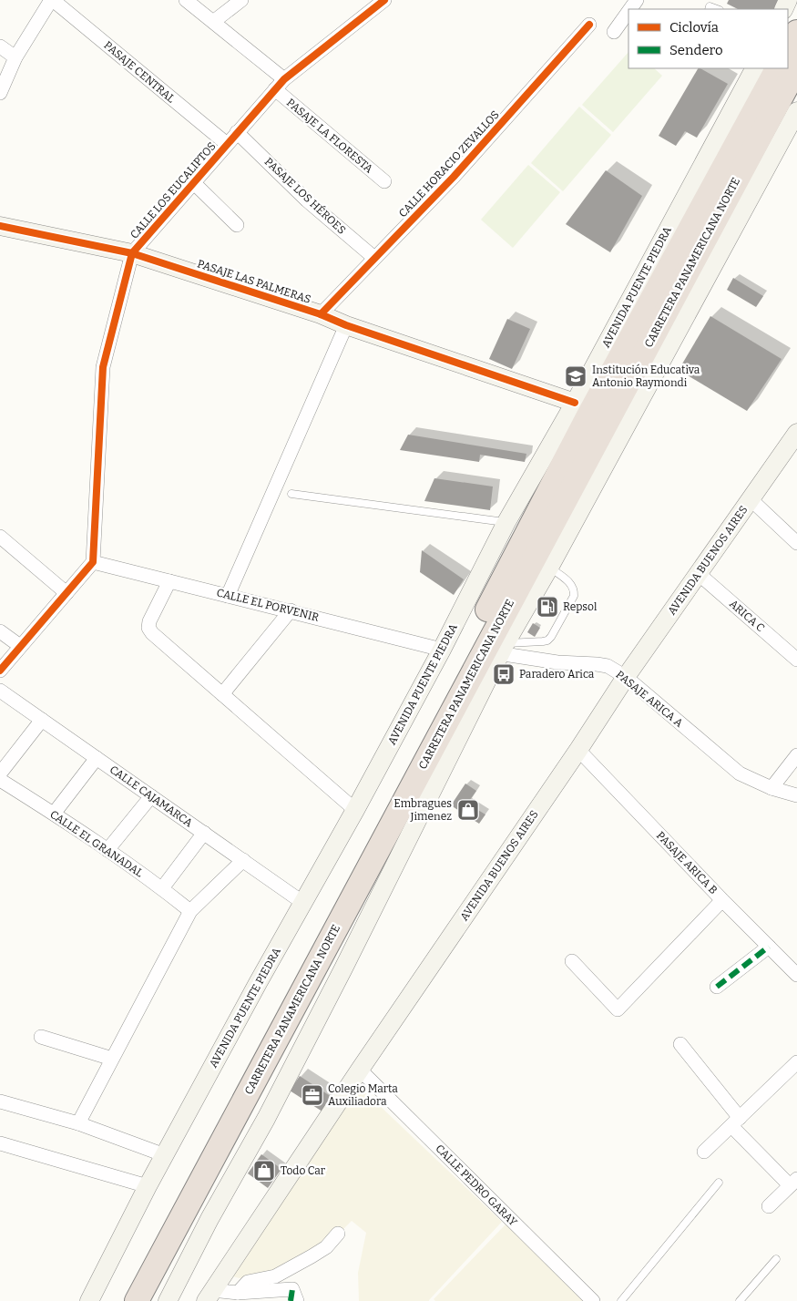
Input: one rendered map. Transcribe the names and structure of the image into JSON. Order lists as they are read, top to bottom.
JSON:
{
  "streets": {
    "highway": ["CARRETERA PANAMERICANA NORTE"],
    "main road": ["PASAJE LAS PALMERAS", "AVENIDA PUENTE PIEDRA", "AVENIDA BUENOS AIRES"],
    "street": [
      "PASAJE CENTRAL",
      "PASAJE LA FLORESTA",
      "CALLE HORACIO ZEVALLOS",
      "CALLE LOS EUCALIPTOS",
      "PASAJE LOS HÉROES",
      "CALLE EL PORVENIR",
      "ARICA C",
      "PASAJE ARICA A",
      "CALLE CAJAMARCA",
      "CALLE EL GRANADAL",
      "PASAJE ARICA B",
      "CALLE PEDRO GARAY"
    ]
  },
  "crossings": [
    ["PASAJE CENTRAL", "CALLE LOS EUCALIPTOS"],
    ["PASAJE LA FLORESTA", "CALLE LOS EUCALIPTOS"],
    ["CALLE HORACIO ZEVALLOS", "PASAJE LOS HÉROES"],
    ["CALLE HORACIO ZEVALLOS", "PASAJE LAS PALMERAS"],
    ["CALLE LOS EUCALIPTOS", "PASAJE LOS HÉROES"],
    ["CALLE LOS EUCALIPTOS", "PASAJE LAS PALMERAS"],
    ["CALLE LOS EUCALIPTOS", "CALLE EL PORVENIR"],
    ["CARRETERA PANAMERICANA NORTE", "PASAJE ARICA A"],
    ["PASAJE LAS PALMERAS", "AVENIDA PUENTE PIEDRA"],
    ["AVENIDA PUENTE PIEDRA", "CALLE EL PORVENIR"],
    ["AVENIDA PUENTE PIEDRA", "CALLE CAJAMARCA"],
    ["AVENIDA BUENOS AIRES", "ARICA C"],
    ["AVENIDA BUENOS AIRES", "PASAJE ARICA A"],
    ["AVENIDA BUENOS AIRES", "PASAJE ARICA B"],
    ["AVENIDA BUENOS AIRES", "CALLE PEDRO GARAY"]
  ],
  "places": {
    "school or university": ["Institución Educativa Antonio Raymondi"],
    "fuel station": ["Repsol"],
    "bus stop": ["Paradero Arica"],
    "shop": ["Embragues Jimenez", "Todo Car"],
    "office": ["Colegio Marta Auxiliadora"]
  },
  "legend": ["Ciclovía", "Sendero"]
}
